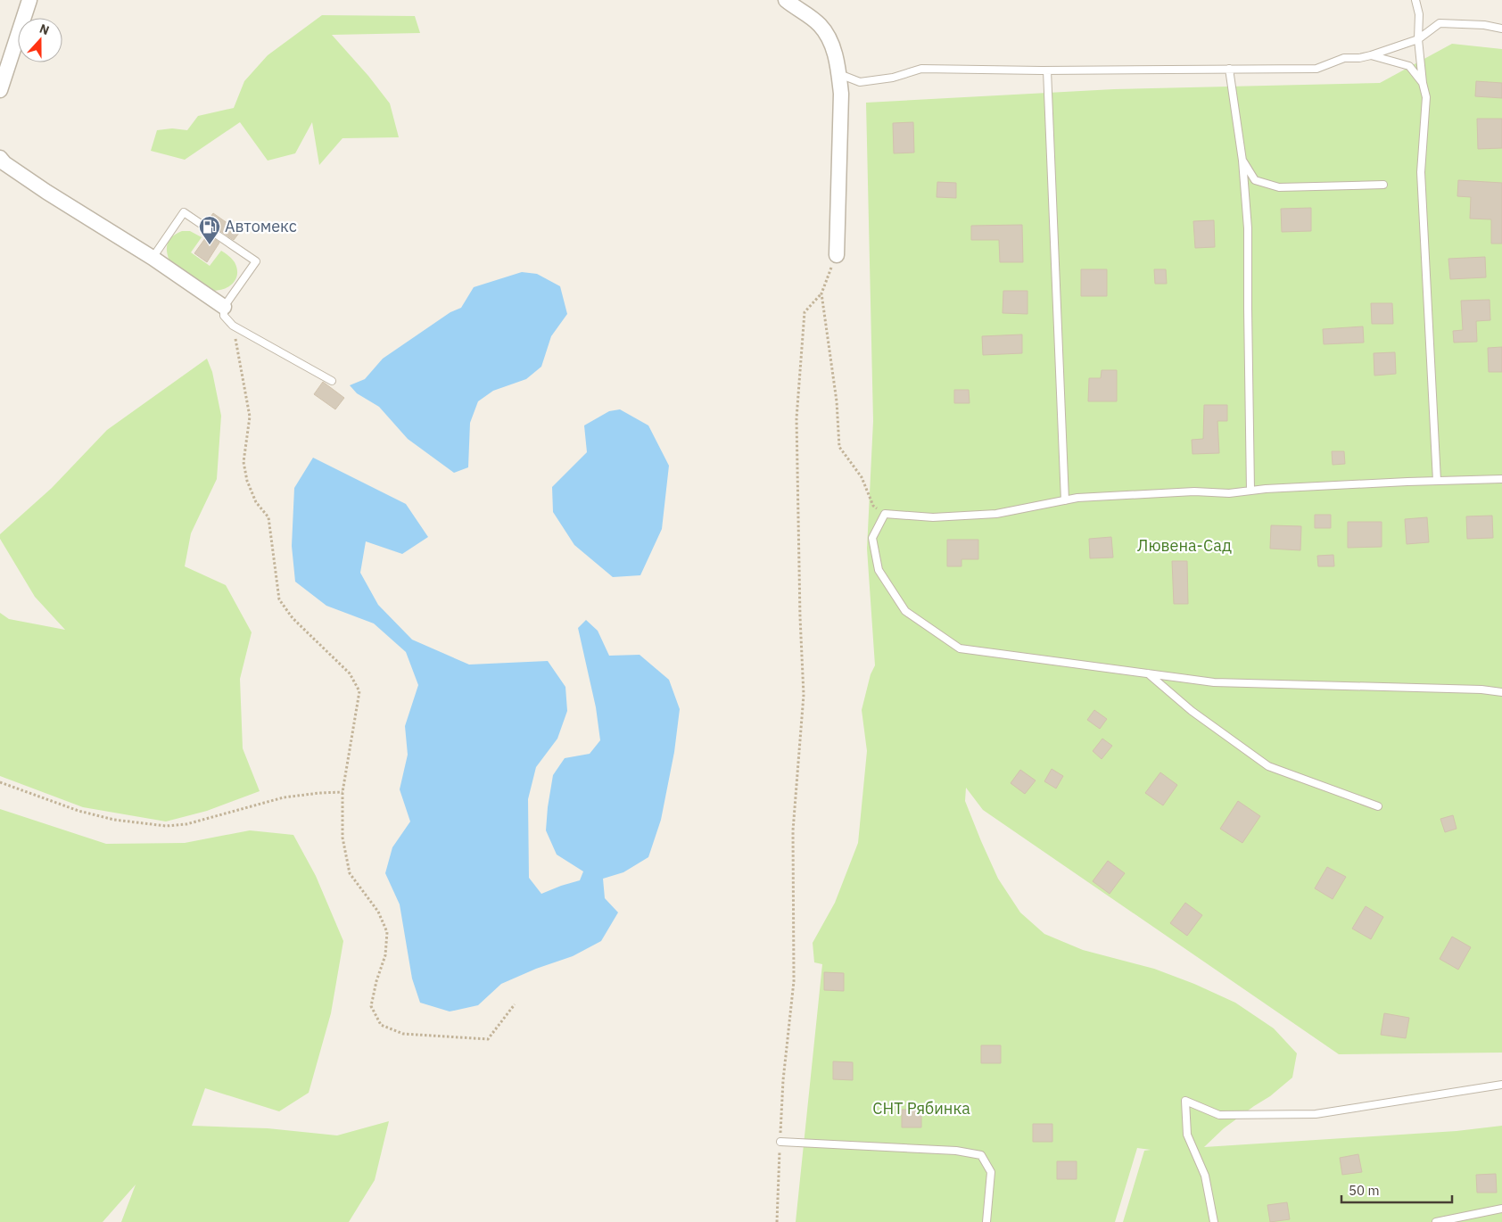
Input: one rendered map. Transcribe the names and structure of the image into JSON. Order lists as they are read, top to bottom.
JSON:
{
  "parks": ["Лювена-Сад", "СНТ Рябинка"],
  "places": {
    "fuel station": ["Автомекс"]
  },
  "scale_bar": "50 m",
  "north": "top"
}
